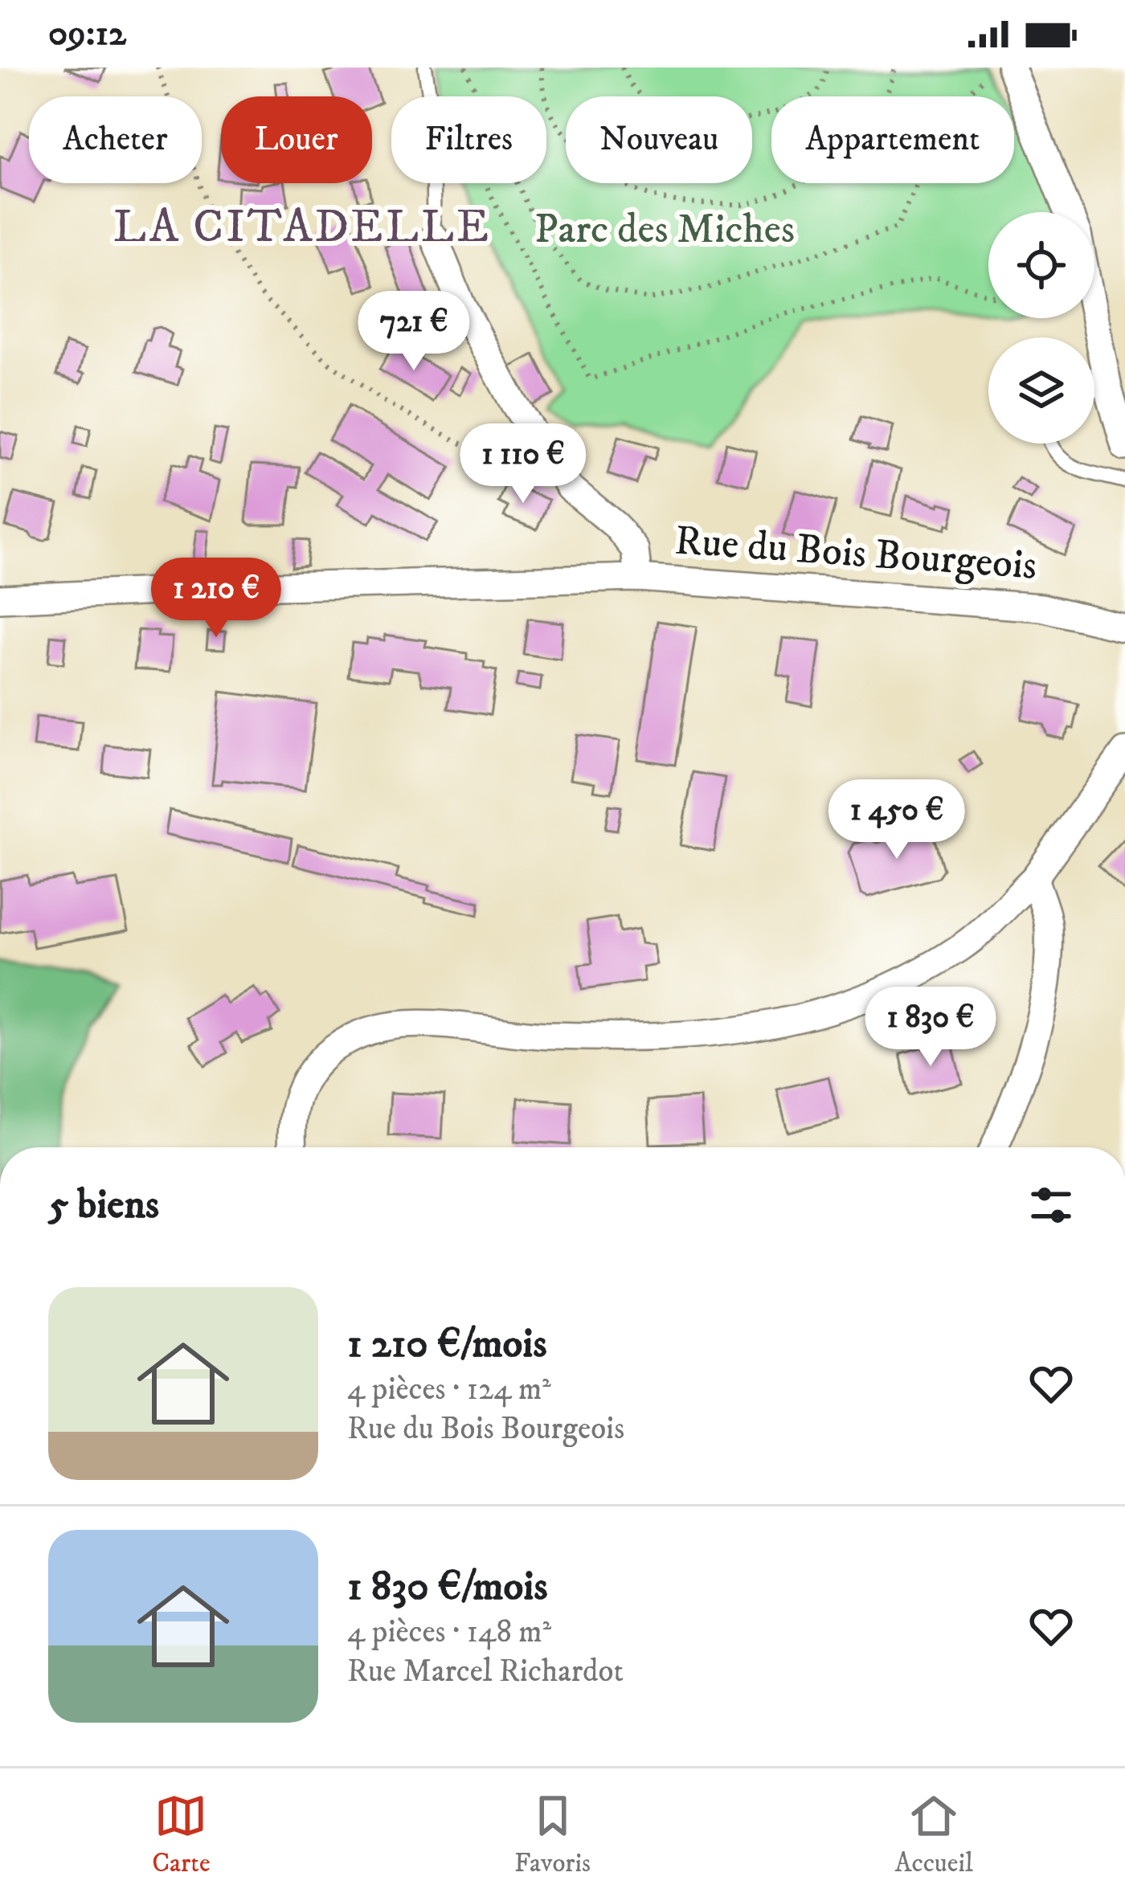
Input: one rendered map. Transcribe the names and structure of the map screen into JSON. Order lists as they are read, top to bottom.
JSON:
{
  "streets": {
    "street": ["Rue du Bois Bourgeois"]
  },
  "districts": ["LA CITADELLE"],
  "parks": ["Parc des Miches"],
  "page": {
    "status": "09:12",
    "chip": [
      "Acheter",
      "Louer",
      "Filtres",
      "Nouveau",
      "Appartement"
    ],
    "price": [
      "721 €",
      "1 110 €",
      "1 210 €",
      "1 450 €",
      "1 830 €"
    ],
    "heading": "5 biens",
    "list": [
      {
        "name": "1 210 €/mois",
        "note": "4 pièces · 124 m² · Rue du Bois Bourgeois"
      },
      {
        "name": "1 830 €/mois",
        "note": "4 pièces · 148 m² · Rue Marcel Richardot"
      }
    ],
    "tabs": ["Carte", "Favoris", "Accueil"]
  }
}
